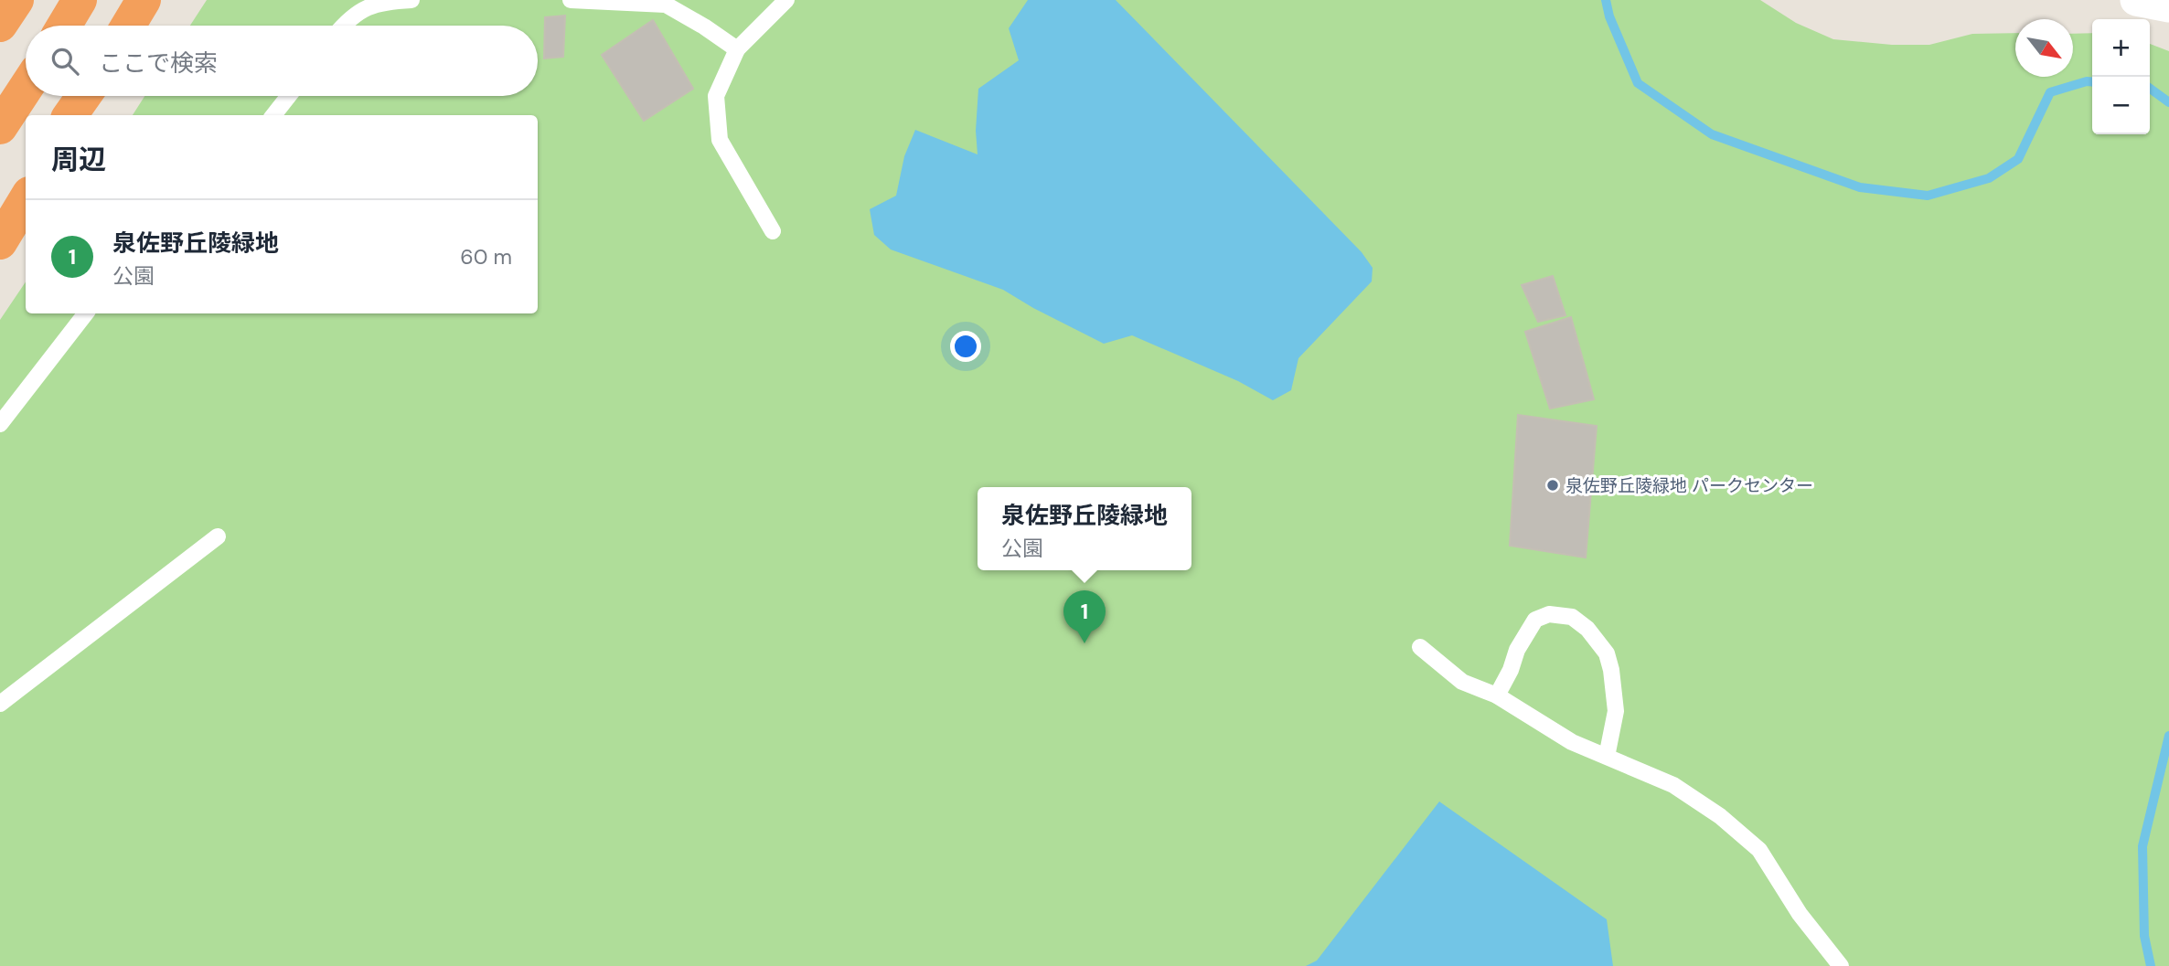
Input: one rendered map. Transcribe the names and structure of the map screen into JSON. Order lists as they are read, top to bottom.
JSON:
{
  "places": ["泉佐野丘陵緑地 パークセンター"],
  "north": "bottom right",
  "page": {
    "map_buttons": ["+", "−"],
    "search": "ここで検索",
    "heading": "周辺",
    "list": [
      {
        "mark": "1",
        "name": "泉佐野丘陵緑地",
        "note": "公園",
        "value": "60 m"
      }
    ],
    "popup": ["泉佐野丘陵緑地", "公園"],
    "pins": "1"
  }
}
